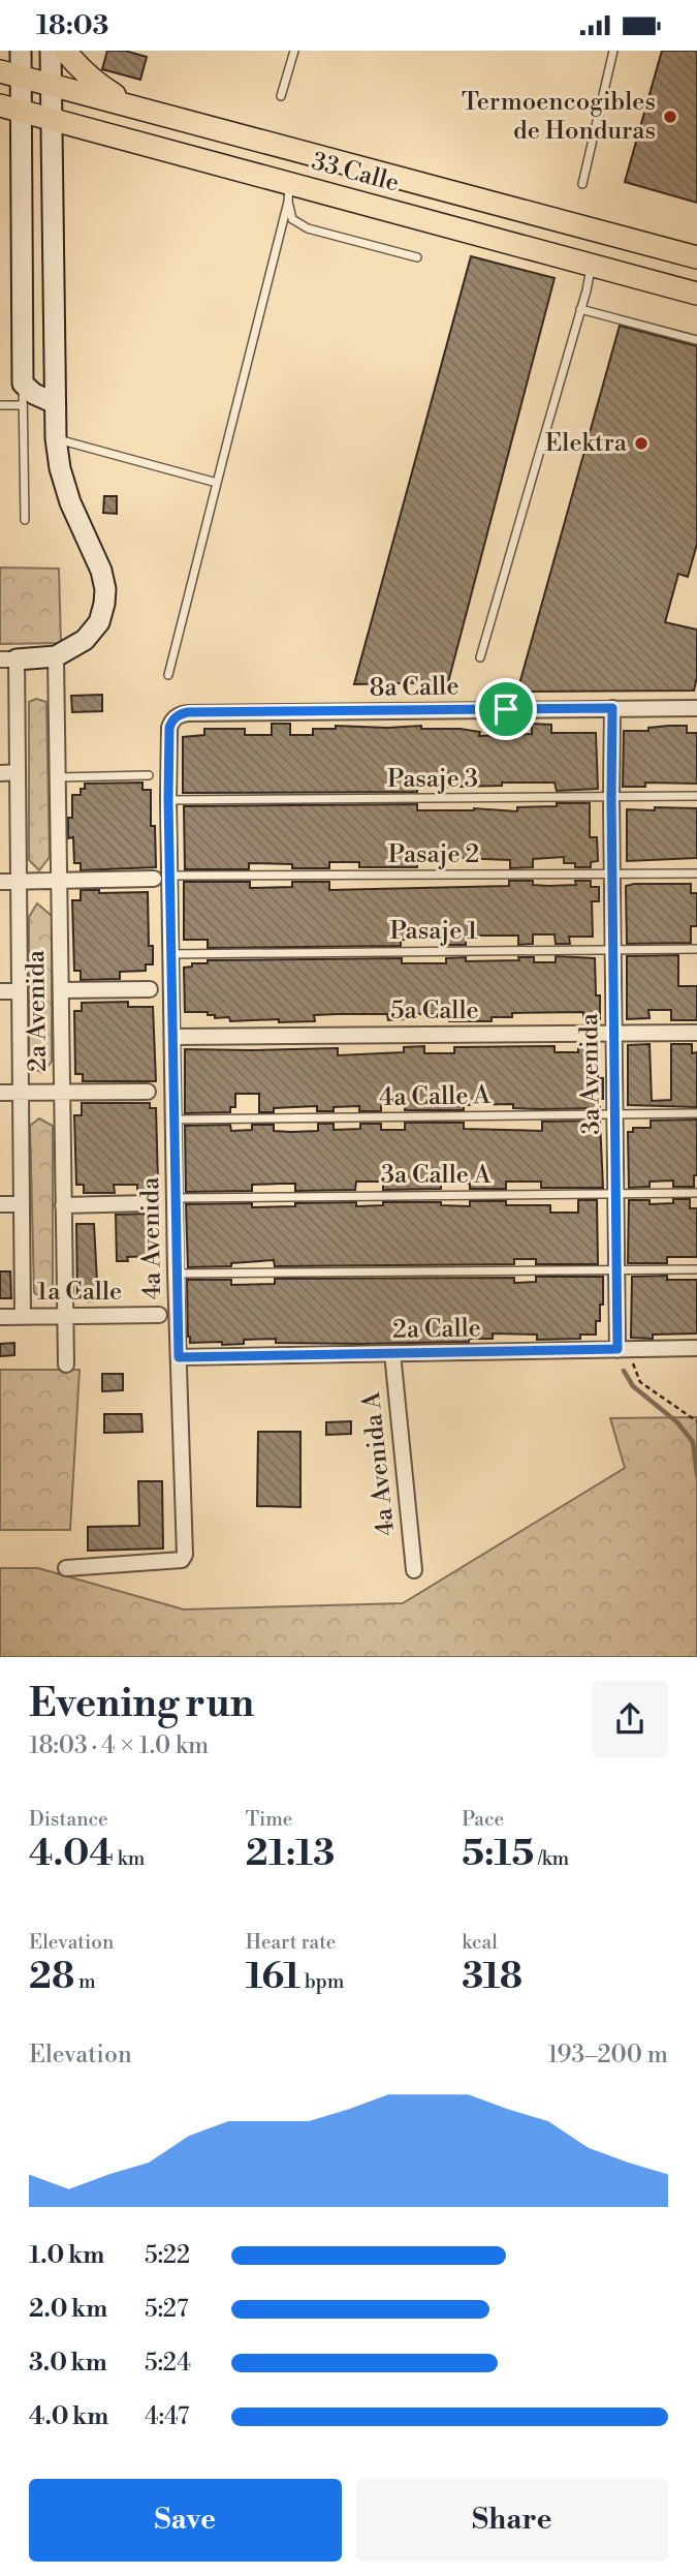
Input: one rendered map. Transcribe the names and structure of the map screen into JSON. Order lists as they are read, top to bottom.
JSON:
{
  "streets": {
    "main road": ["33 Calle"],
    "street": [
      "8a Calle",
      "2a Avenida",
      "5a Calle",
      "3a Avenida",
      "4a Avenida",
      "1a Calle",
      "2a Calle",
      "4a Avenida A"
    ],
    "lane": [
      "Pasaje 3",
      "Pasaje 2",
      "Pasaje 1",
      "4a Calle A",
      "3a Calle A"
    ]
  },
  "crossings": [
    ["8a Calle", "3a Avenida"],
    ["8a Calle", "4a Avenida"],
    ["Pasaje 3", "3a Avenida"],
    ["Pasaje 3", "4a Avenida"],
    ["Pasaje 2", "3a Avenida"],
    ["Pasaje 2", "4a Avenida"],
    ["Pasaje 1", "3a Avenida"],
    ["Pasaje 1", "4a Avenida"],
    ["2a Avenida", "1a Calle"],
    ["5a Calle", "3a Avenida"],
    ["5a Calle", "4a Avenida"],
    ["3a Avenida", "4a Calle A"],
    ["3a Avenida", "3a Calle A"],
    ["3a Avenida", "2a Calle"],
    ["4a Calle A", "4a Avenida"],
    ["3a Calle A", "4a Avenida"],
    ["4a Avenida", "2a Calle"],
    ["2a Calle", "4a Avenida A"]
  ],
  "places": ["Termoencogibles de Honduras", "Elektra"],
  "page": {
    "status": "18:03",
    "heading": ["Evening run", "18:03 · 4 × 1.0 km"],
    "stats": [
      ["Distance", "4.04 km"],
      ["Time", "21:13"],
      ["Pace", "5:15 /km"],
      ["Elevation", "28 m"],
      ["Heart rate", "161 bpm"],
      ["kcal", "318"]
    ],
    "chart": ["Elevation", "193–200 m"],
    "list": [
      {
        "name": "1.0 km",
        "note": "5:22"
      },
      {
        "name": "2.0 km",
        "note": "5:27"
      },
      {
        "name": "3.0 km",
        "note": "5:24"
      },
      {
        "name": "4.0 km",
        "note": "4:47"
      }
    ],
    "buttons": ["Save", "Share"]
  }
}
